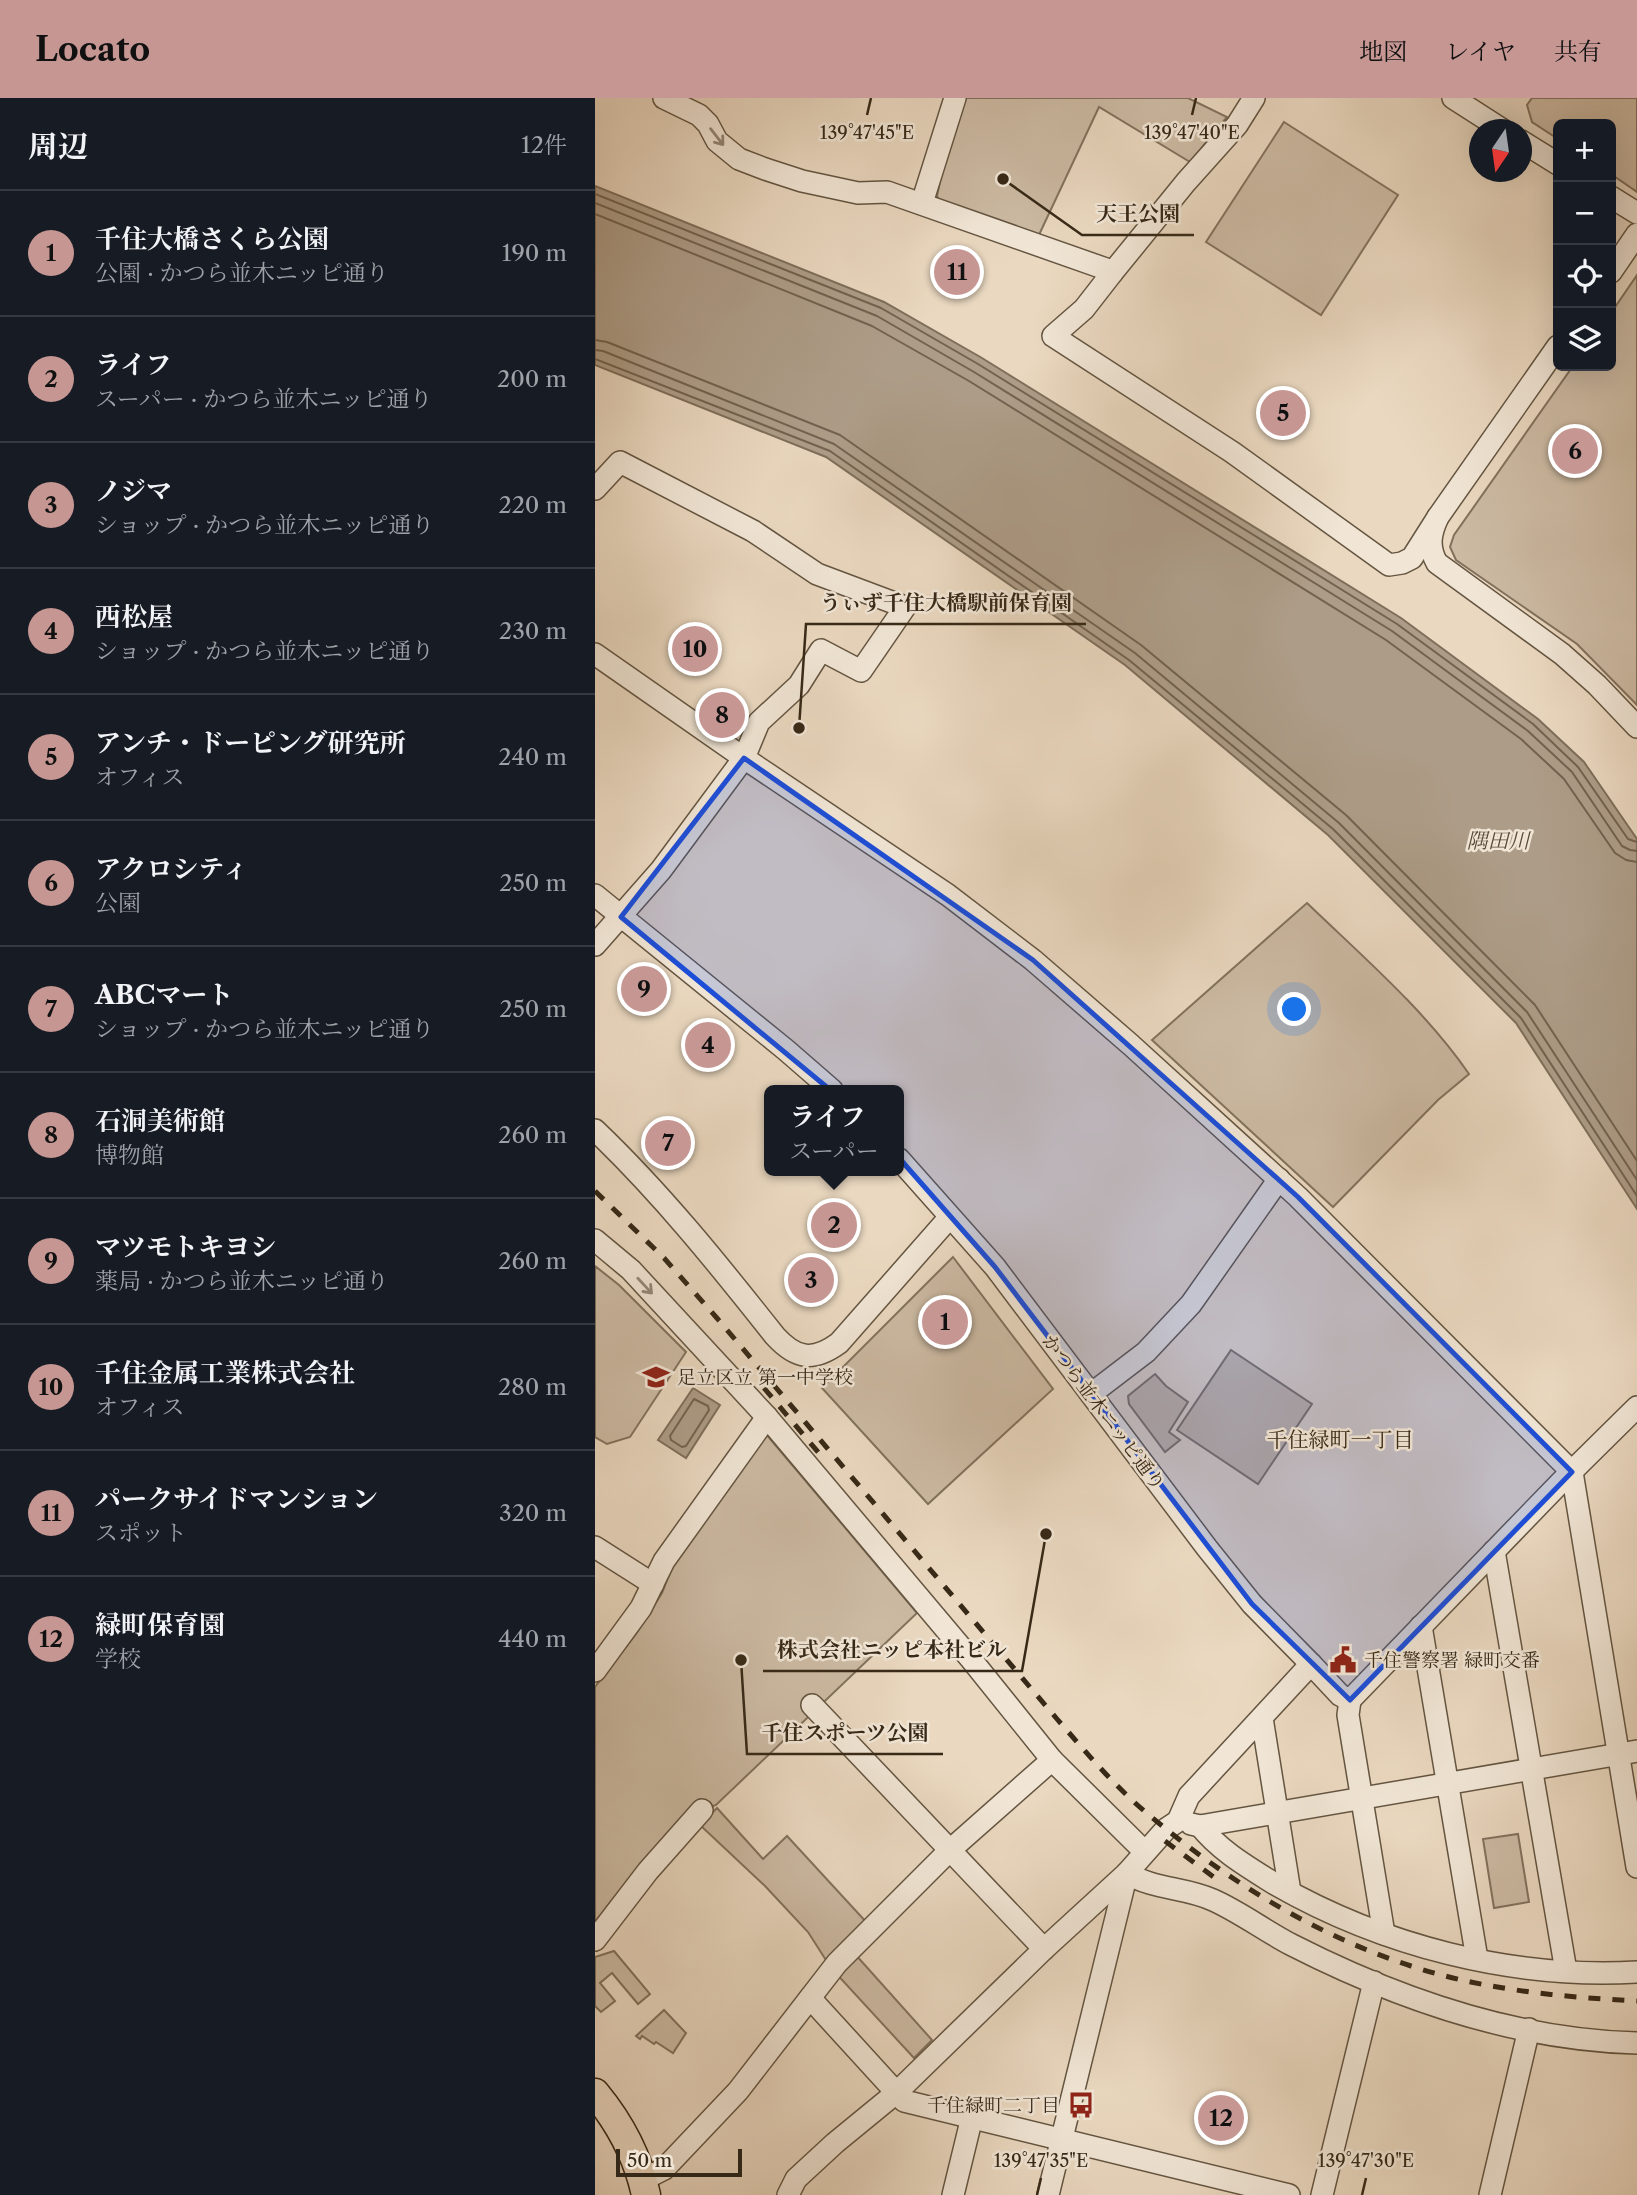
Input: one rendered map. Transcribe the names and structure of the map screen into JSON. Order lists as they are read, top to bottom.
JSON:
{
  "streets": {
    "street": ["かつら並木ニッピ通り"]
  },
  "districts": ["千住緑町一丁目"],
  "water": ["隅田川"],
  "places": {
    "other": [
      "天王公園",
      "うぃず千住大橋駅前保育園",
      "株式会社ニッピ本社ビル",
      "千住スポーツ公園"
    ],
    "school or university": ["足立区立 第一中学校"],
    "public building": ["千住警察署 緑町交番"],
    "bus stop": ["千住緑町二丁目"]
  },
  "scale_bar": "50 m",
  "north": "bottom",
  "page": {
    "header": "Locato",
    "nav": ["地図", "レイヤ", "共有"],
    "heading": ["周辺", "12件"],
    "map_buttons": ["+", "−"],
    "list": [
      {
        "mark": "1",
        "name": "千住大橋さくら公園",
        "note": "公園 · かつら並木ニッピ通り",
        "value": "190 m"
      },
      {
        "mark": "2",
        "name": "ライフ",
        "note": "スーパー · かつら並木ニッピ通り",
        "value": "200 m"
      },
      {
        "mark": "3",
        "name": "ノジマ",
        "note": "ショップ · かつら並木ニッピ通り",
        "value": "220 m"
      },
      {
        "mark": "4",
        "name": "西松屋",
        "note": "ショップ · かつら並木ニッピ通り",
        "value": "230 m"
      },
      {
        "mark": "5",
        "name": "アンチ・ドーピング研究所",
        "note": "オフィス",
        "value": "240 m"
      },
      {
        "mark": "6",
        "name": "アクロシティ",
        "note": "公園",
        "value": "250 m"
      },
      {
        "mark": "7",
        "name": "ABCマート",
        "note": "ショップ · かつら並木ニッピ通り",
        "value": "250 m"
      },
      {
        "mark": "8",
        "name": "石洞美術館",
        "note": "博物館",
        "value": "260 m"
      },
      {
        "mark": "9",
        "name": "マツモトキヨシ",
        "note": "薬局 · かつら並木ニッピ通り",
        "value": "260 m"
      },
      {
        "mark": "10",
        "name": "千住金属工業株式会社",
        "note": "オフィス",
        "value": "280 m"
      },
      {
        "mark": "11",
        "name": "パークサイドマンション",
        "note": "スポット",
        "value": "320 m"
      },
      {
        "mark": "12",
        "name": "緑町保育園",
        "note": "学校",
        "value": "440 m"
      }
    ],
    "pins": [
      "11",
      "5",
      "6",
      "10",
      "8",
      "9",
      "4",
      "7",
      "2",
      "3",
      "1",
      "12"
    ],
    "popup": ["ライフ", "スーパー"],
    "scale": "50 m"
  },
  "coordinates": [
    "139°47'45\"E",
    "139°47'40\"E",
    "139°47'35\"E",
    "139°47'30\"E"
  ]
}
